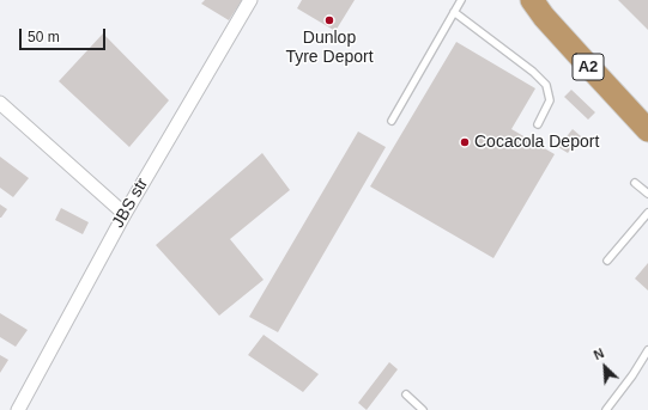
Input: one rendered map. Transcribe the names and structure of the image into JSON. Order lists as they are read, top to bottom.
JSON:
{
  "streets": {
    "highway": ["A2"],
    "street": ["JBS str"]
  },
  "places": ["Dunlop Tyre Deport", "Cocacola Deport"],
  "scale_bar": "50 m",
  "north": "top left"
}
